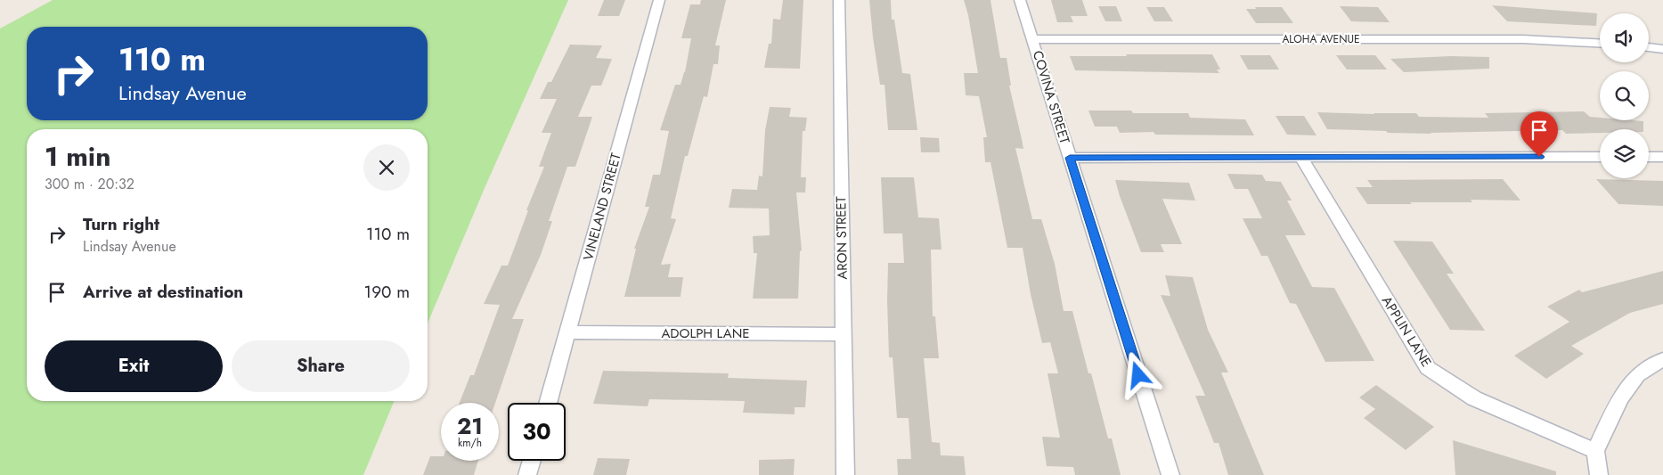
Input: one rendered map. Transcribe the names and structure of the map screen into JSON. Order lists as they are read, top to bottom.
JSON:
{
  "streets": {
    "street": [
      "ALOHA AVENUE",
      "COVINA STREET",
      "VINELAND STREET",
      "ARON STREET",
      "APPLIN LANE",
      "ADOLPH LANE"
    ]
  },
  "crossings": [
    ["ALOHA AVENUE", "COVINA STREET"],
    ["VINELAND STREET", "ADOLPH LANE"],
    ["ARON STREET", "ADOLPH LANE"]
  ],
  "page": {
    "turn": ["110 m", "Lindsay Avenue"],
    "heading": ["1 min", "300 m · 20:32"],
    "list": [
      {
        "name": "Turn right",
        "note": "Lindsay Avenue",
        "value": "110 m"
      },
      {
        "name": "Arrive at destination",
        "value": "190 m"
      }
    ],
    "buttons": ["Exit", "Share"],
    "speed": "21 km/h",
    "limit": "30"
  }
}
